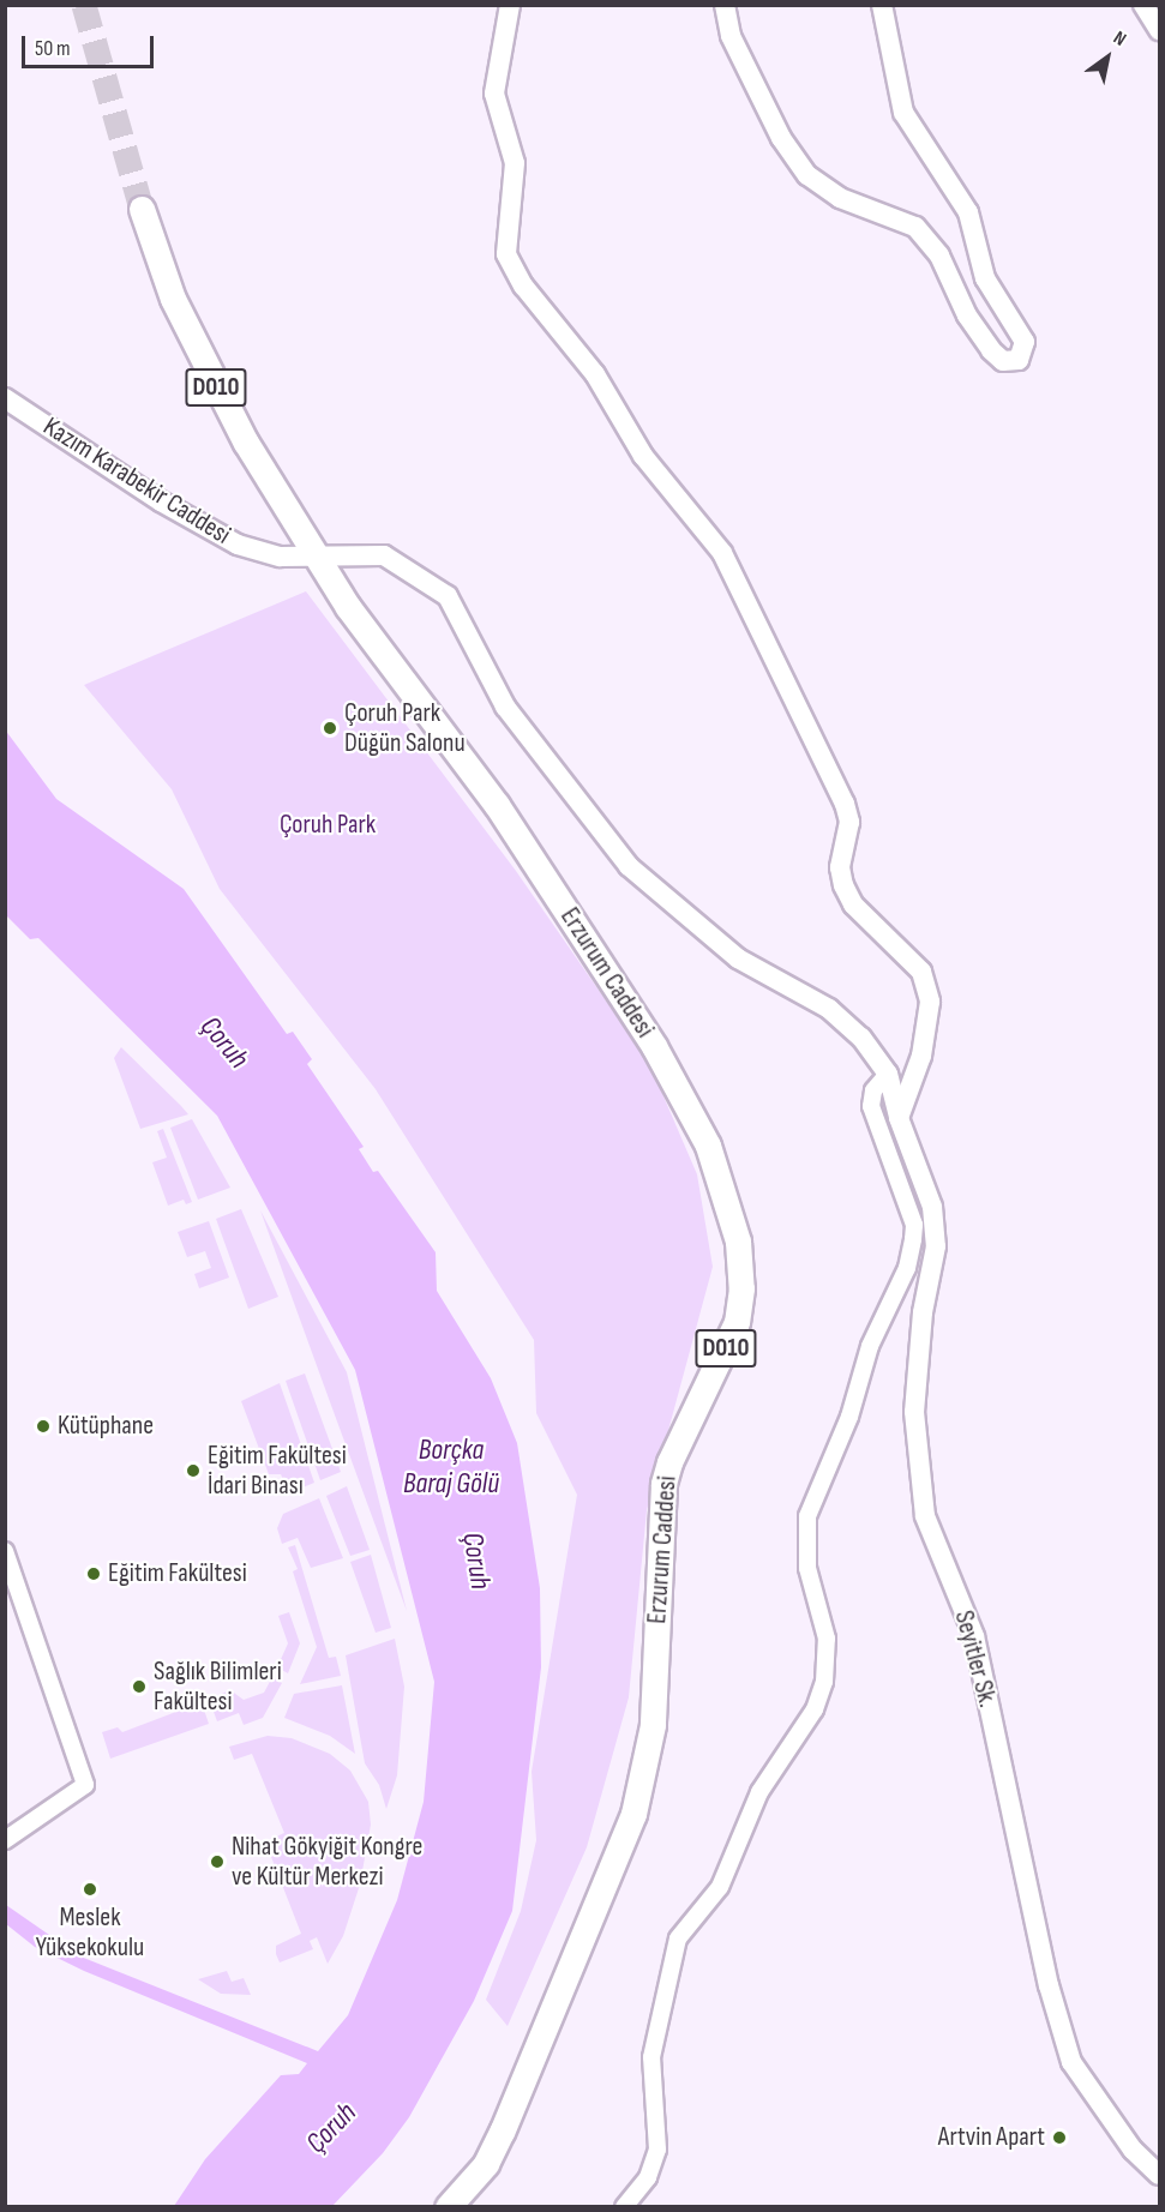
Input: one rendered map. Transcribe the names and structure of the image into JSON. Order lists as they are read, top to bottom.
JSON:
{
  "streets": {
    "main road": ["D010", "Erzurum Caddesi"],
    "street": ["Kazım Karabekir Caddesi", "Seyitler Sk."]
  },
  "crossings": [
    ["D010", "Kazım Karabekir Caddesi"],
    ["D010", "Erzurum Caddesi"],
    ["Kazım Karabekir Caddesi", "Erzurum Caddesi"],
    ["Kazım Karabekir Caddesi", "Seyitler Sk."]
  ],
  "water": ["Çoruh", "Borçka Baraj Gölü"],
  "parks": ["Çoruh Park"],
  "places": [
    "Çoruh Park Düğün Salonu",
    "Kütüphane",
    "Eğitim Fakültesi İdari Binası",
    "Eğitim Fakültesi",
    "Sağlık Bilimleri Fakültesi",
    "Nihat Gökyiğit Kongre ve Kültür Merkezi",
    "Meslek Yüksekokulu",
    "Artvin Apart"
  ],
  "scale_bar": "50 m",
  "north": "top right"
}
